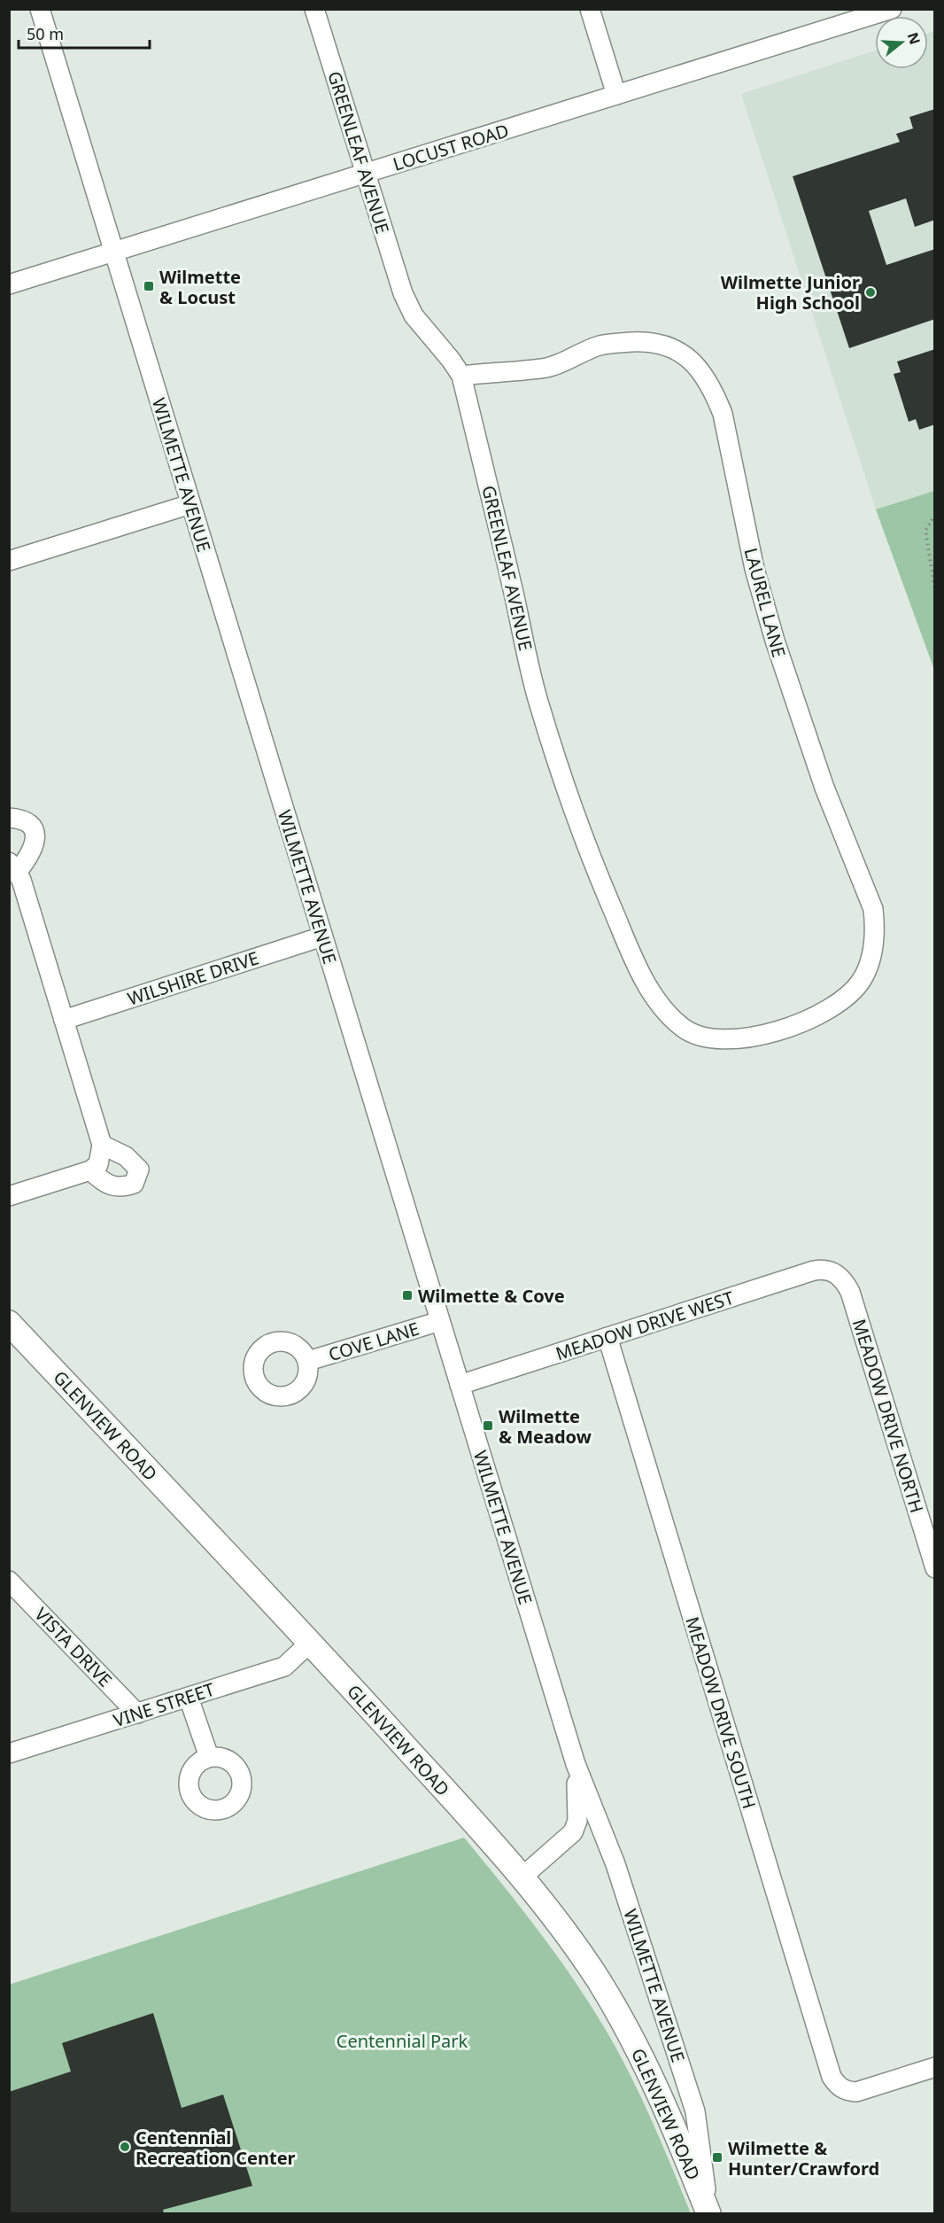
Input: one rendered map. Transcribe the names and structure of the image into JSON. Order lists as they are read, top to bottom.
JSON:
{
  "streets": {
    "main road": ["GLENVIEW ROAD"],
    "street": [
      "LOCUST ROAD",
      "GREENLEAF AVENUE",
      "WILMETTE AVENUE",
      "LAUREL LANE",
      "WILSHIRE DRIVE",
      "MEADOW DRIVE WEST",
      "COVE LANE",
      "MEADOW DRIVE NORTH",
      "VISTA DRIVE",
      "VINE STREET",
      "MEADOW DRIVE SOUTH"
    ]
  },
  "crossings": [
    ["LOCUST ROAD", "GREENLEAF AVENUE"],
    ["LOCUST ROAD", "WILMETTE AVENUE"],
    ["GREENLEAF AVENUE", "LAUREL LANE"],
    ["WILMETTE AVENUE", "WILSHIRE DRIVE"],
    ["WILMETTE AVENUE", "MEADOW DRIVE WEST"],
    ["WILMETTE AVENUE", "COVE LANE"],
    ["WILMETTE AVENUE", "GLENVIEW ROAD"],
    ["MEADOW DRIVE WEST", "MEADOW DRIVE NORTH"],
    ["MEADOW DRIVE WEST", "MEADOW DRIVE SOUTH"],
    ["GLENVIEW ROAD", "VINE STREET"],
    ["VISTA DRIVE", "VINE STREET"]
  ],
  "parks": ["Centennial Park"],
  "places": {
    "transit": [
      "Wilmette & Locust",
      "Wilmette & Cove",
      "Wilmette & Meadow",
      "Wilmette & Hunter/Crawford"
    ],
    "other": ["Wilmette Junior High School", "Centennial Recreation Center"]
  },
  "scale_bar": "50 m",
  "north": "right"
}
